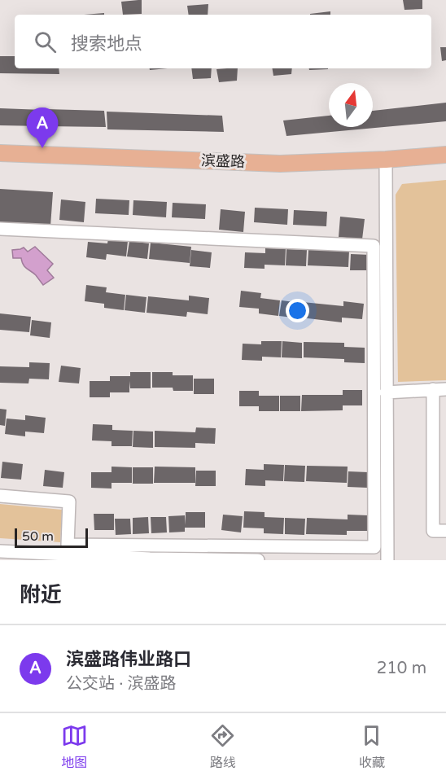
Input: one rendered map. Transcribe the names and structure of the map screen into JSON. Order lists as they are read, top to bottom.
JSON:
{
  "streets": {
    "main road": ["滨盛路"]
  },
  "scale_bar": "50 m",
  "north": "top",
  "page": {
    "search": "搜索地点",
    "pins": "A",
    "scale": "50 m",
    "heading": "附近",
    "list": [
      {
        "mark": "A",
        "name": "滨盛路伟业路口",
        "note": "公交站 · 滨盛路",
        "value": "210 m"
      }
    ],
    "nav": ["地图", "路线", "收藏"]
  }
}
